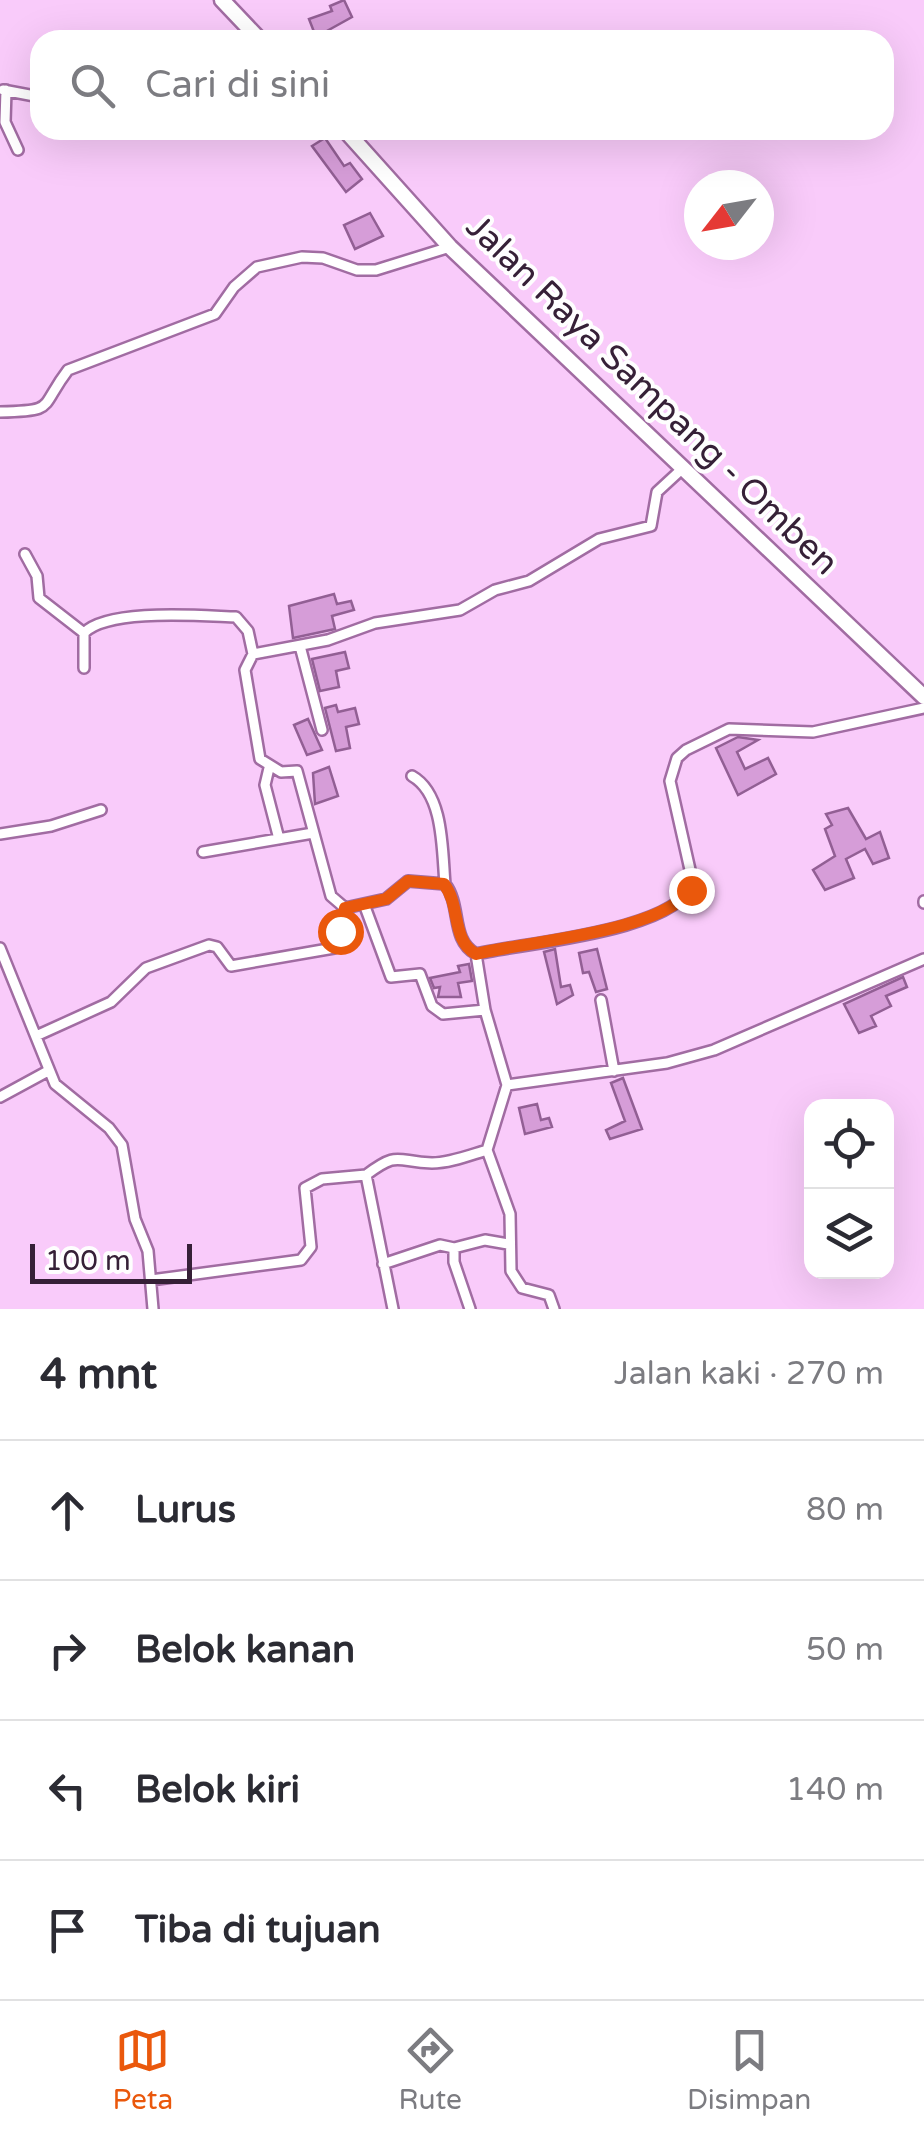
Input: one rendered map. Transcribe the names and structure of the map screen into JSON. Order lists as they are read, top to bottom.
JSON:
{
  "streets": {
    "main road": ["Jalan Raya Sampang - Omben"]
  },
  "scale_bar": "100 m",
  "north": "bottom left",
  "page": {
    "search": "Cari di sini",
    "scale": "100 m",
    "heading": ["4 mnt", "Jalan kaki · 270 m"],
    "list": [
      ["Lurus", "80 m"],
      ["Belok kanan", "50 m"],
      ["Belok kiri", "140 m"],
      "Tiba di tujuan"
    ],
    "nav": ["Peta", "Rute", "Disimpan"]
  }
}
